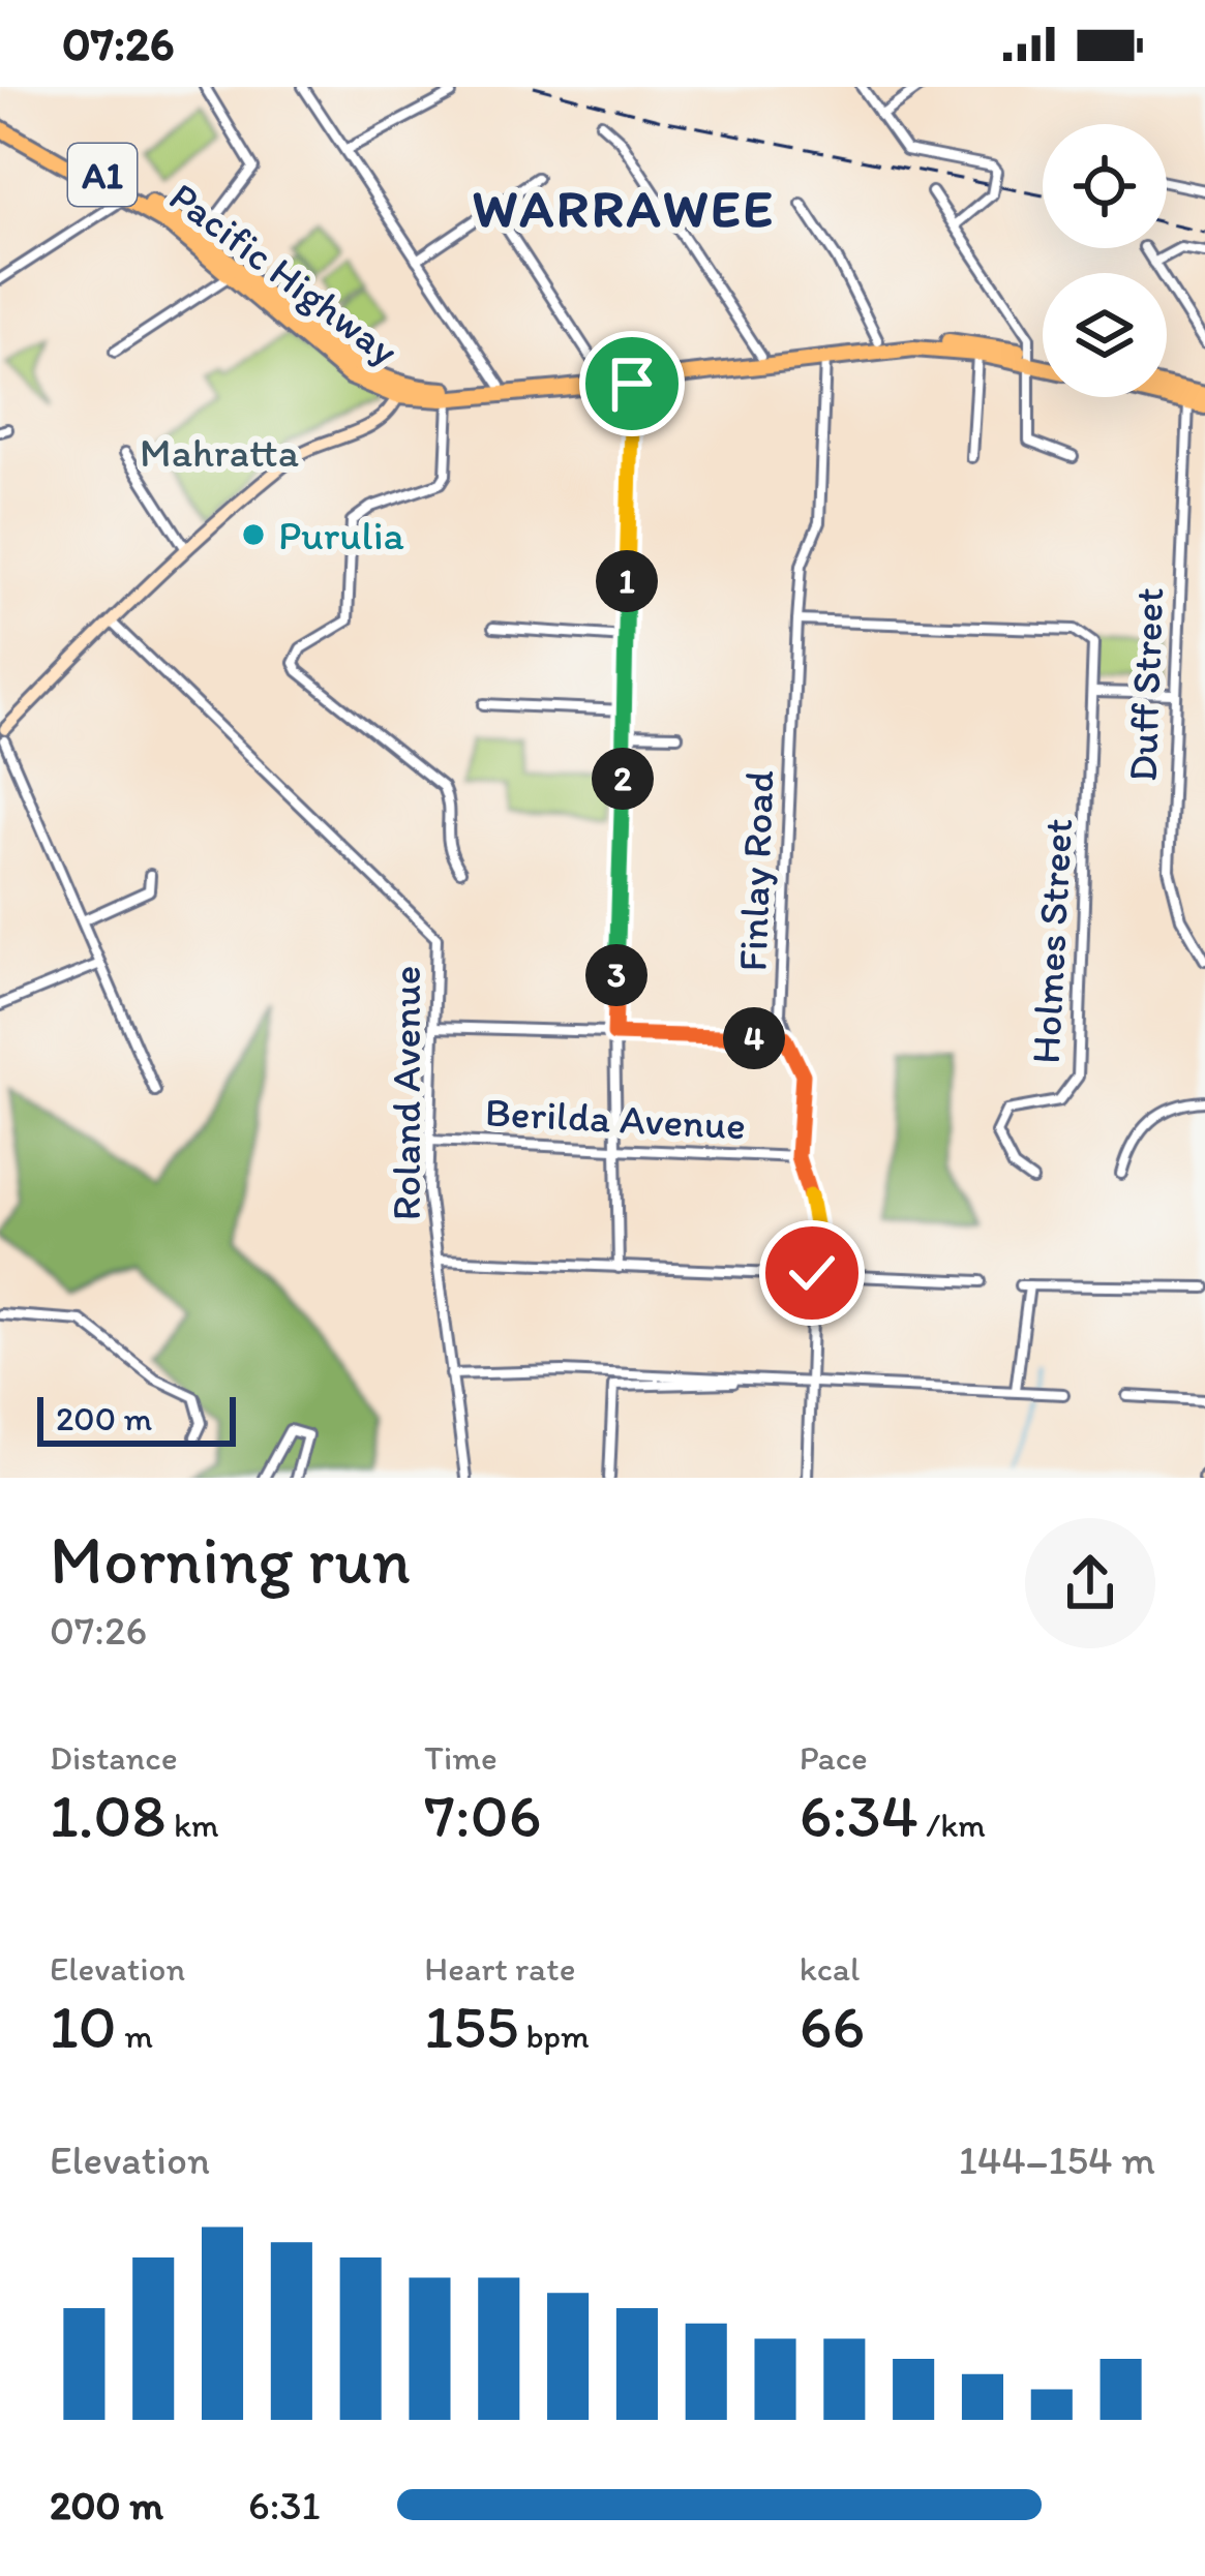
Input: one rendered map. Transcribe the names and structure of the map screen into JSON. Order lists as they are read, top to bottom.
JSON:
{
  "streets": {
    "highway": ["A1", "Pacific Highway"],
    "street": [
      "Duff Street",
      "Finlay Road",
      "Holmes Street",
      "Roland Avenue",
      "Berilda Avenue"
    ]
  },
  "crossings": [
    ["Pacific Highway", "Finlay Road"],
    ["Finlay Road", "Holmes Street"],
    ["Finlay Road", "Berilda Avenue"],
    ["Roland Avenue", "Berilda Avenue"]
  ],
  "districts": ["WARRAWEE"],
  "parks": ["Mahratta"],
  "places": ["Purulia"],
  "scale_bar": "200 m",
  "page": {
    "status": "07:26",
    "pins": [
      "1",
      "2",
      "3",
      "4"
    ],
    "scale": "200 m",
    "heading": ["Morning run", "07:26"],
    "stats": [
      ["Distance", "1.08 km"],
      ["Time", "7:06"],
      ["Pace", "6:34 /km"],
      ["Elevation", "10 m"],
      ["Heart rate", "155 bpm"],
      ["kcal", "66"]
    ],
    "chart": ["Elevation", "144–154 m"],
    "list": [
      {
        "name": "200 m",
        "note": "6:31"
      }
    ]
  }
}
